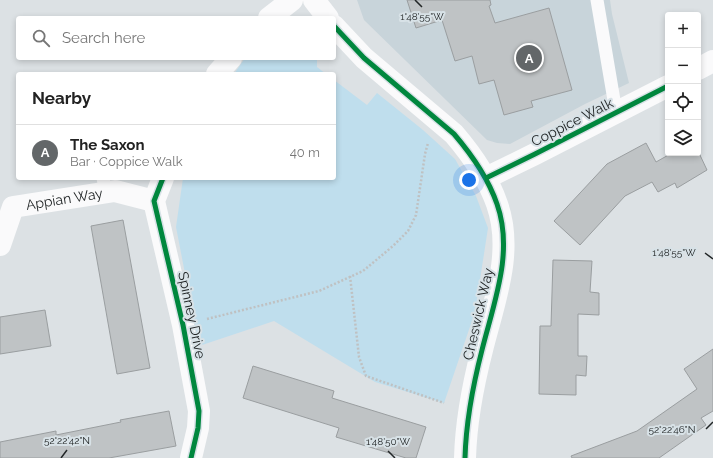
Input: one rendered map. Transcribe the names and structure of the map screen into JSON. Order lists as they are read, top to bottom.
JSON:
{
  "streets": {
    "street": [
      "Coppice Walk",
      "Appian Way",
      "Cheswick Way",
      "Spinney Drive"
    ]
  },
  "crossings": [
    ["Coppice Walk", "Cheswick Way"],
    ["Appian Way", "Spinney Drive"]
  ],
  "page": {
    "map_buttons": ["+", "−"],
    "search": "Search here",
    "pins": "A",
    "heading": "Nearby",
    "list": [
      {
        "mark": "A",
        "name": "The Saxon",
        "note": "Bar · Coppice Walk",
        "value": "40 m"
      }
    ]
  },
  "coordinates": [
    "1°48'55\"W",
    "52°22'46\"N",
    "52°22'42\"N",
    "1°48'50\"W"
  ]
}
